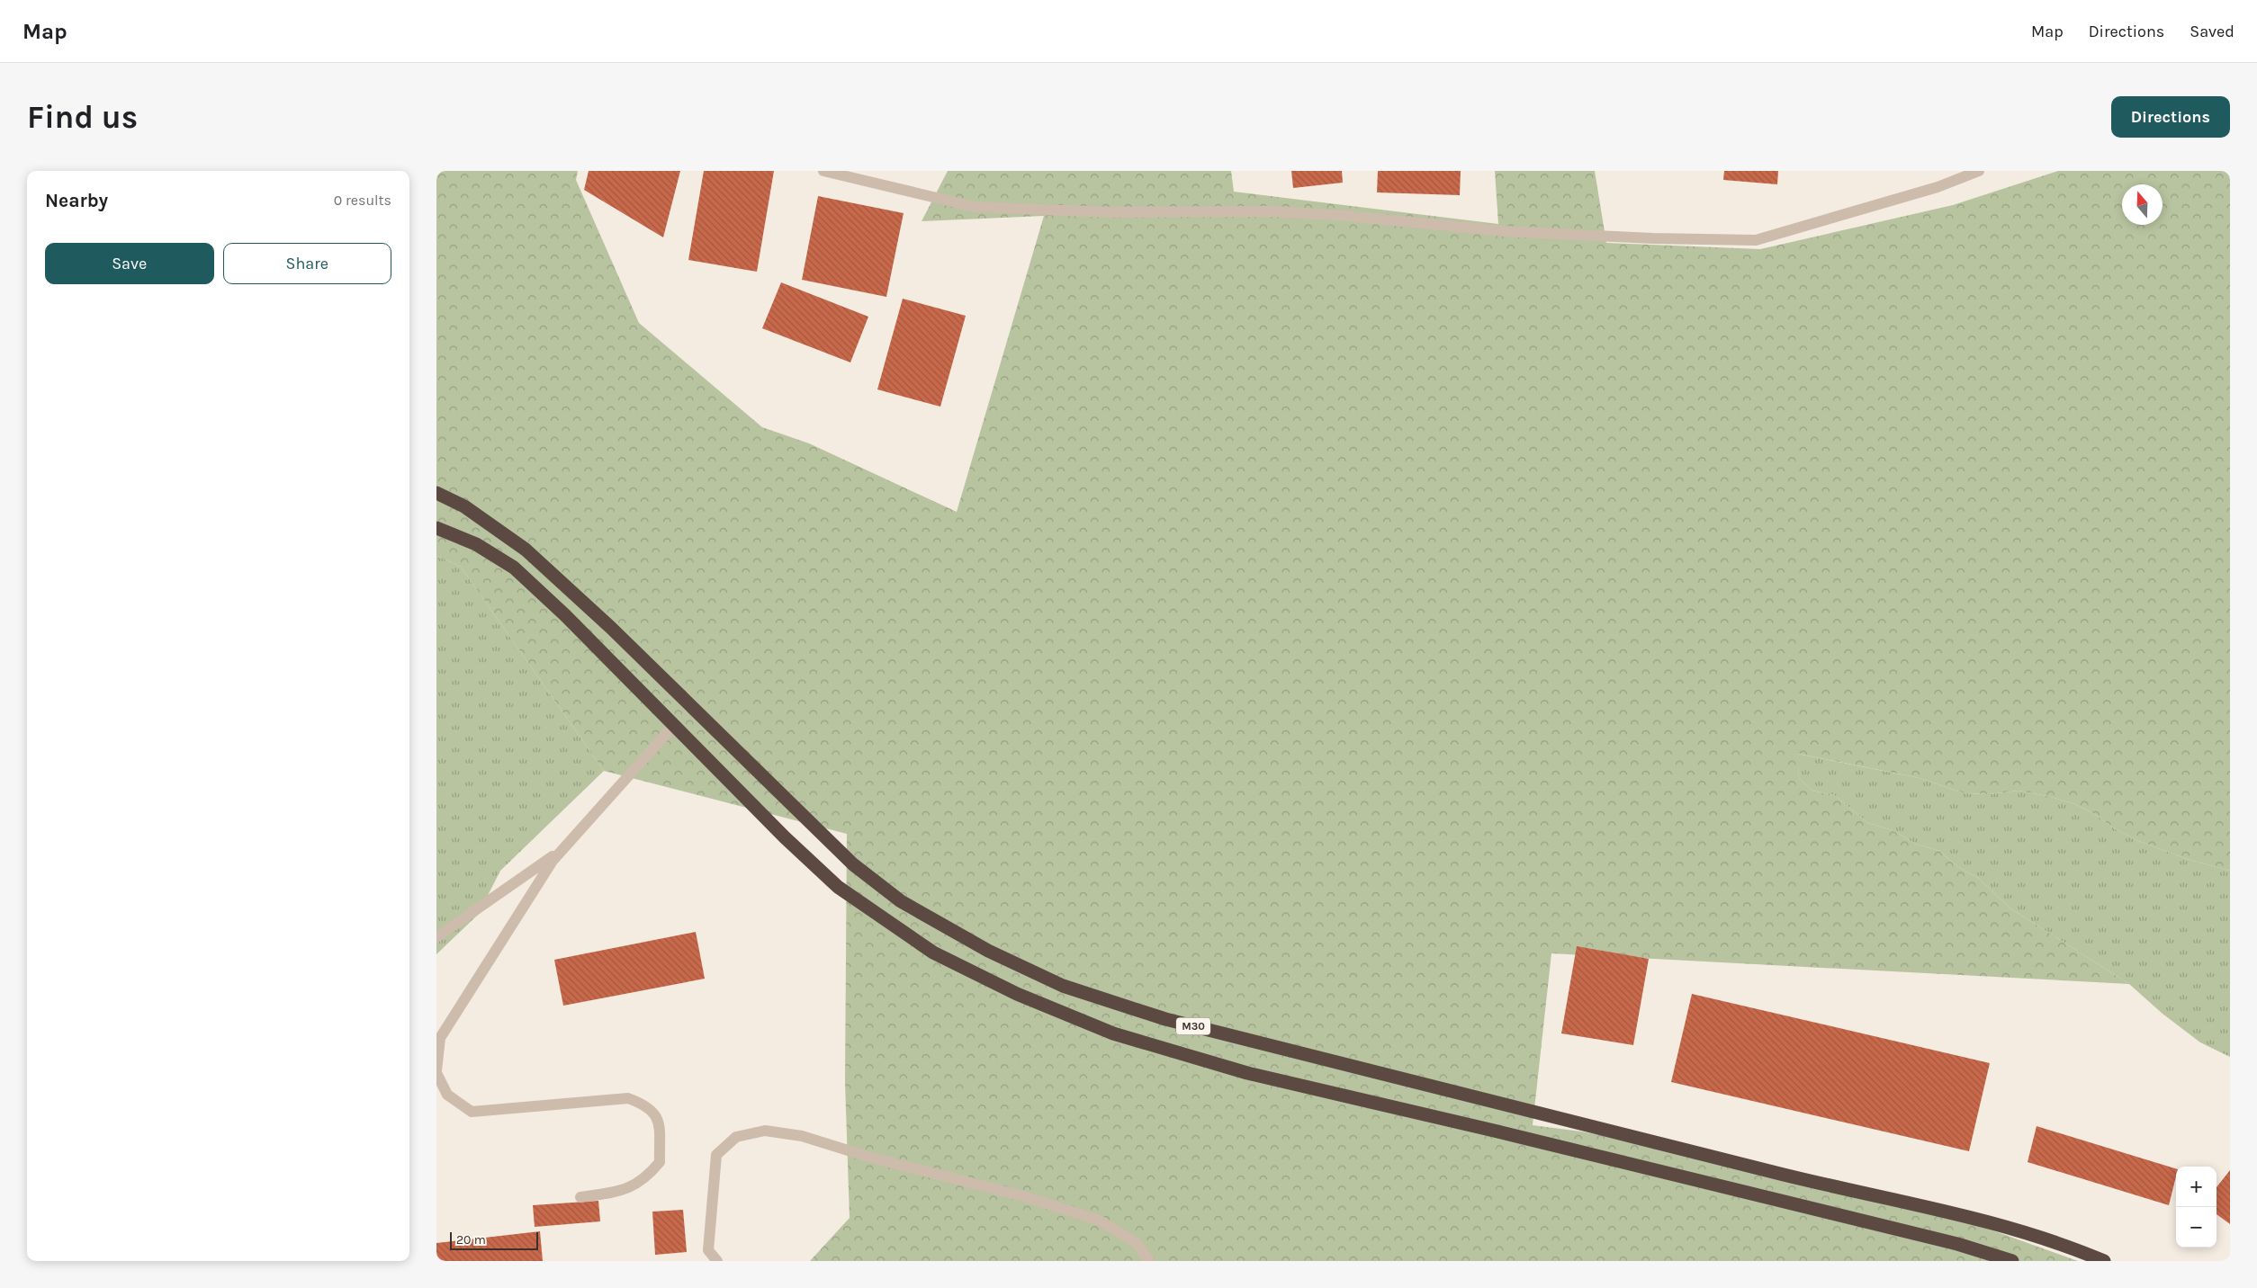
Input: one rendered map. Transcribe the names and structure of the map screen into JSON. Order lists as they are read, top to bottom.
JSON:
{
  "streets": {
    "highway": ["M30"]
  },
  "scale_bar": "20 m",
  "north": "top",
  "page": {
    "header": "Map",
    "nav": ["Map", "Directions", "Saved"],
    "buttons": [
      "Directions",
      ["Save", "Share"]
    ],
    "title": "Find us",
    "heading": ["Nearby", "0 results"],
    "map_buttons": ["+", "−"],
    "scale": "20 m"
  }
}
